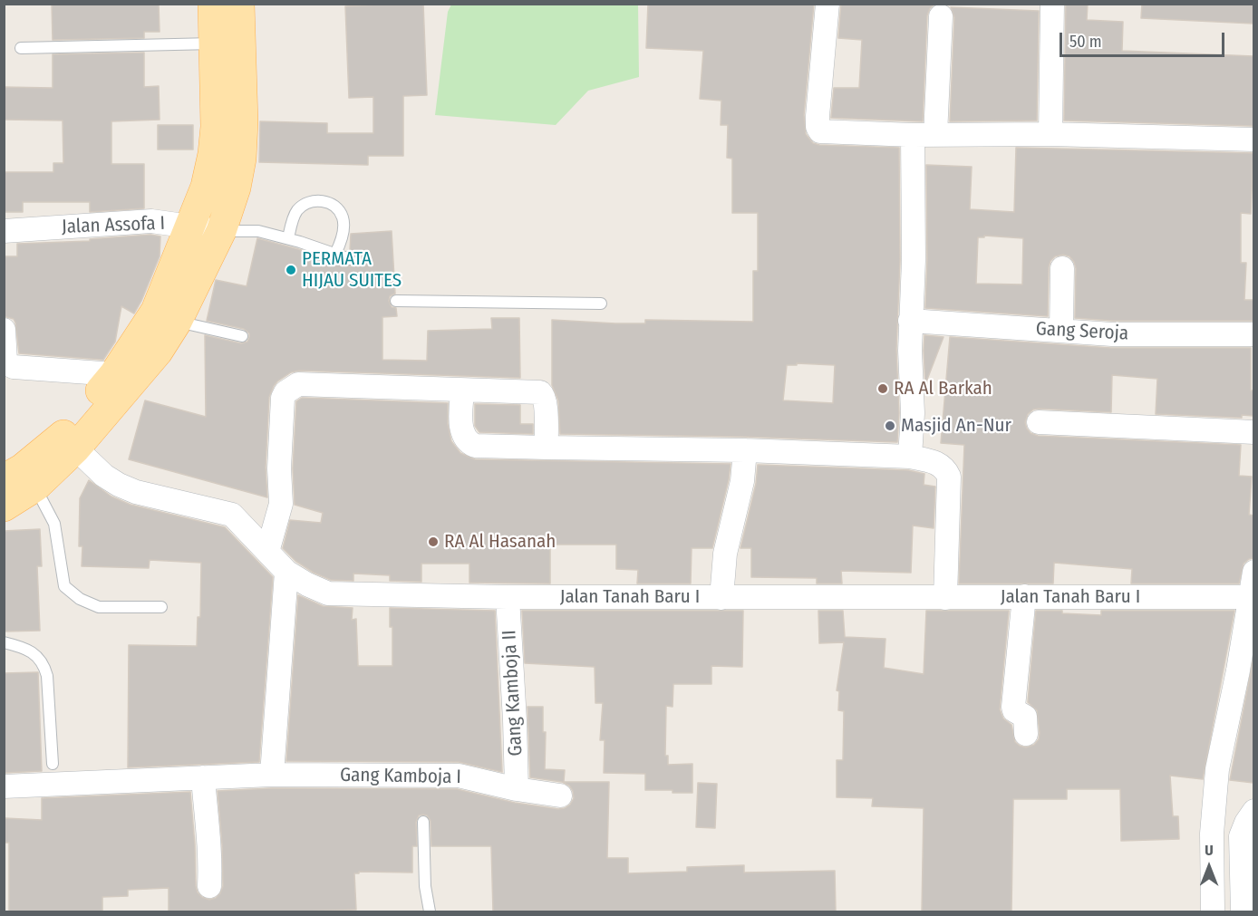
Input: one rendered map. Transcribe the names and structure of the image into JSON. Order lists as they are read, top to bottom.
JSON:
{
  "streets": {
    "street": [
      "Jalan Assofa I",
      "Gang Seroja",
      "Jalan Tanah Baru I",
      "Gang Kamboja II",
      "Gang Kamboja I"
    ]
  },
  "crossings": [
    ["Jalan Tanah Baru I", "Gang Kamboja II"],
    ["Gang Kamboja II", "Gang Kamboja I"]
  ],
  "places": [
    "PERMATA HIJAU SUITES",
    "RA Al Barkah",
    "Masjid An-Nur",
    "RA Al Hasanah"
  ],
  "scale_bar": "50 m",
  "north": "top"
}
